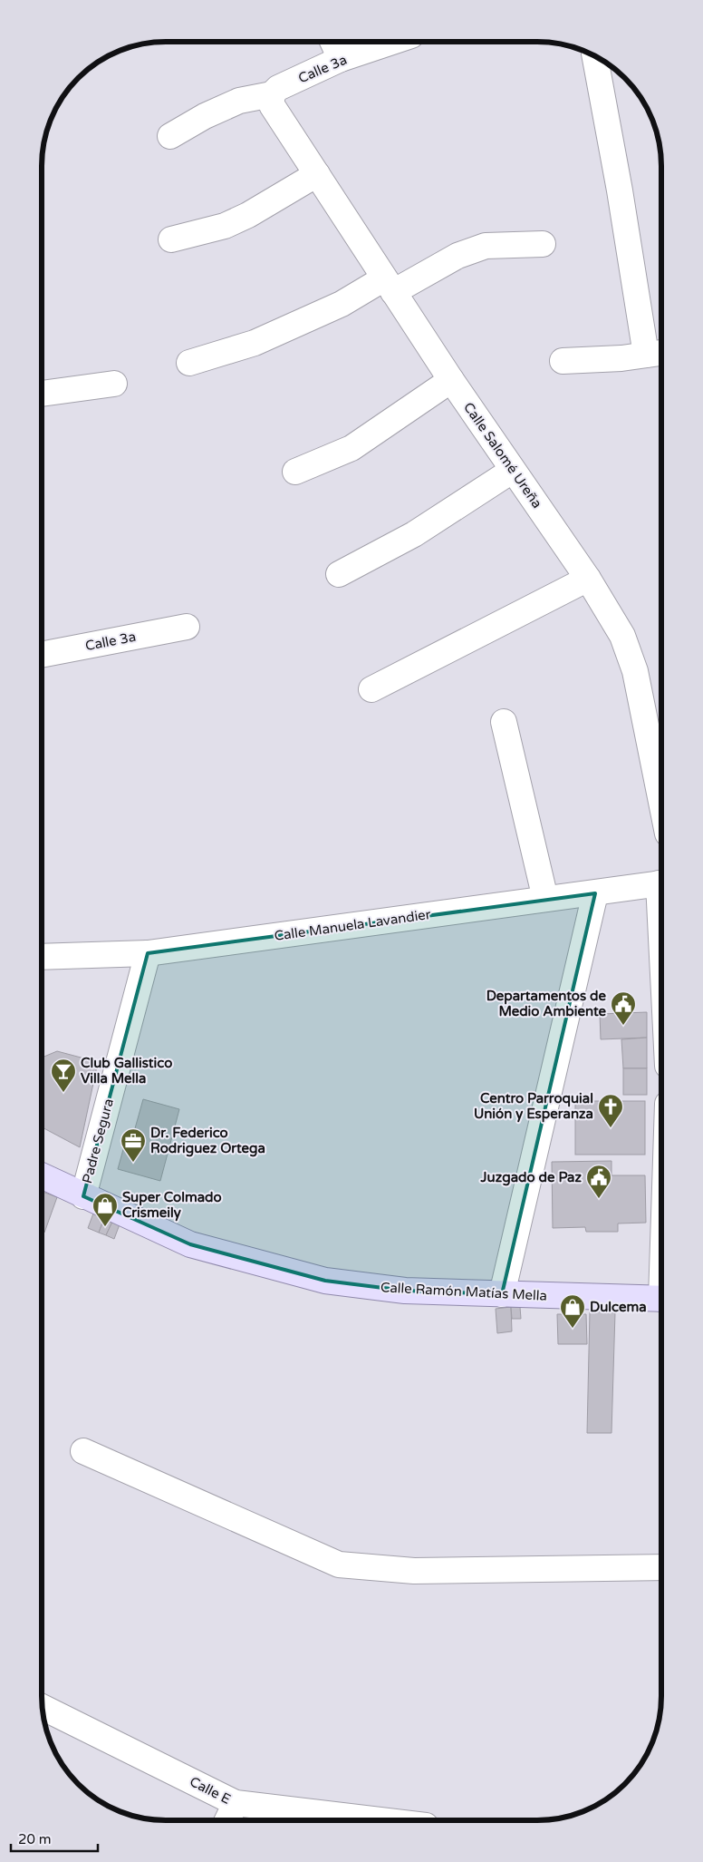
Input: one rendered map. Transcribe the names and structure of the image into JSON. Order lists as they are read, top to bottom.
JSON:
{
  "streets": {
    "main road": ["Calle Ramón Matías Mella"],
    "street": [
      "Calle 3a",
      "Calle Salomé Ureña",
      "Calle Manuela Lavandier",
      "Padre Segura",
      "Calle E"
    ]
  },
  "crossings": [
    ["Calle 3a", "Calle Salomé Ureña"],
    ["Calle Manuela Lavandier", "Padre Segura"],
    ["Padre Segura", "Calle Ramón Matías Mella"]
  ],
  "places": {
    "public building": ["Departamentos de Medio Ambiente", "Juzgado de Paz"],
    "bar": ["Club Gallistico Villa Mella"],
    "church": ["Centro Parroquial Unión y Esperanza"],
    "office": ["Dr. Federico Rodriguez Ortega"],
    "shop": ["Super Colmado Crismeily", "Dulcema"]
  },
  "scale_bar": "20 m"
}
